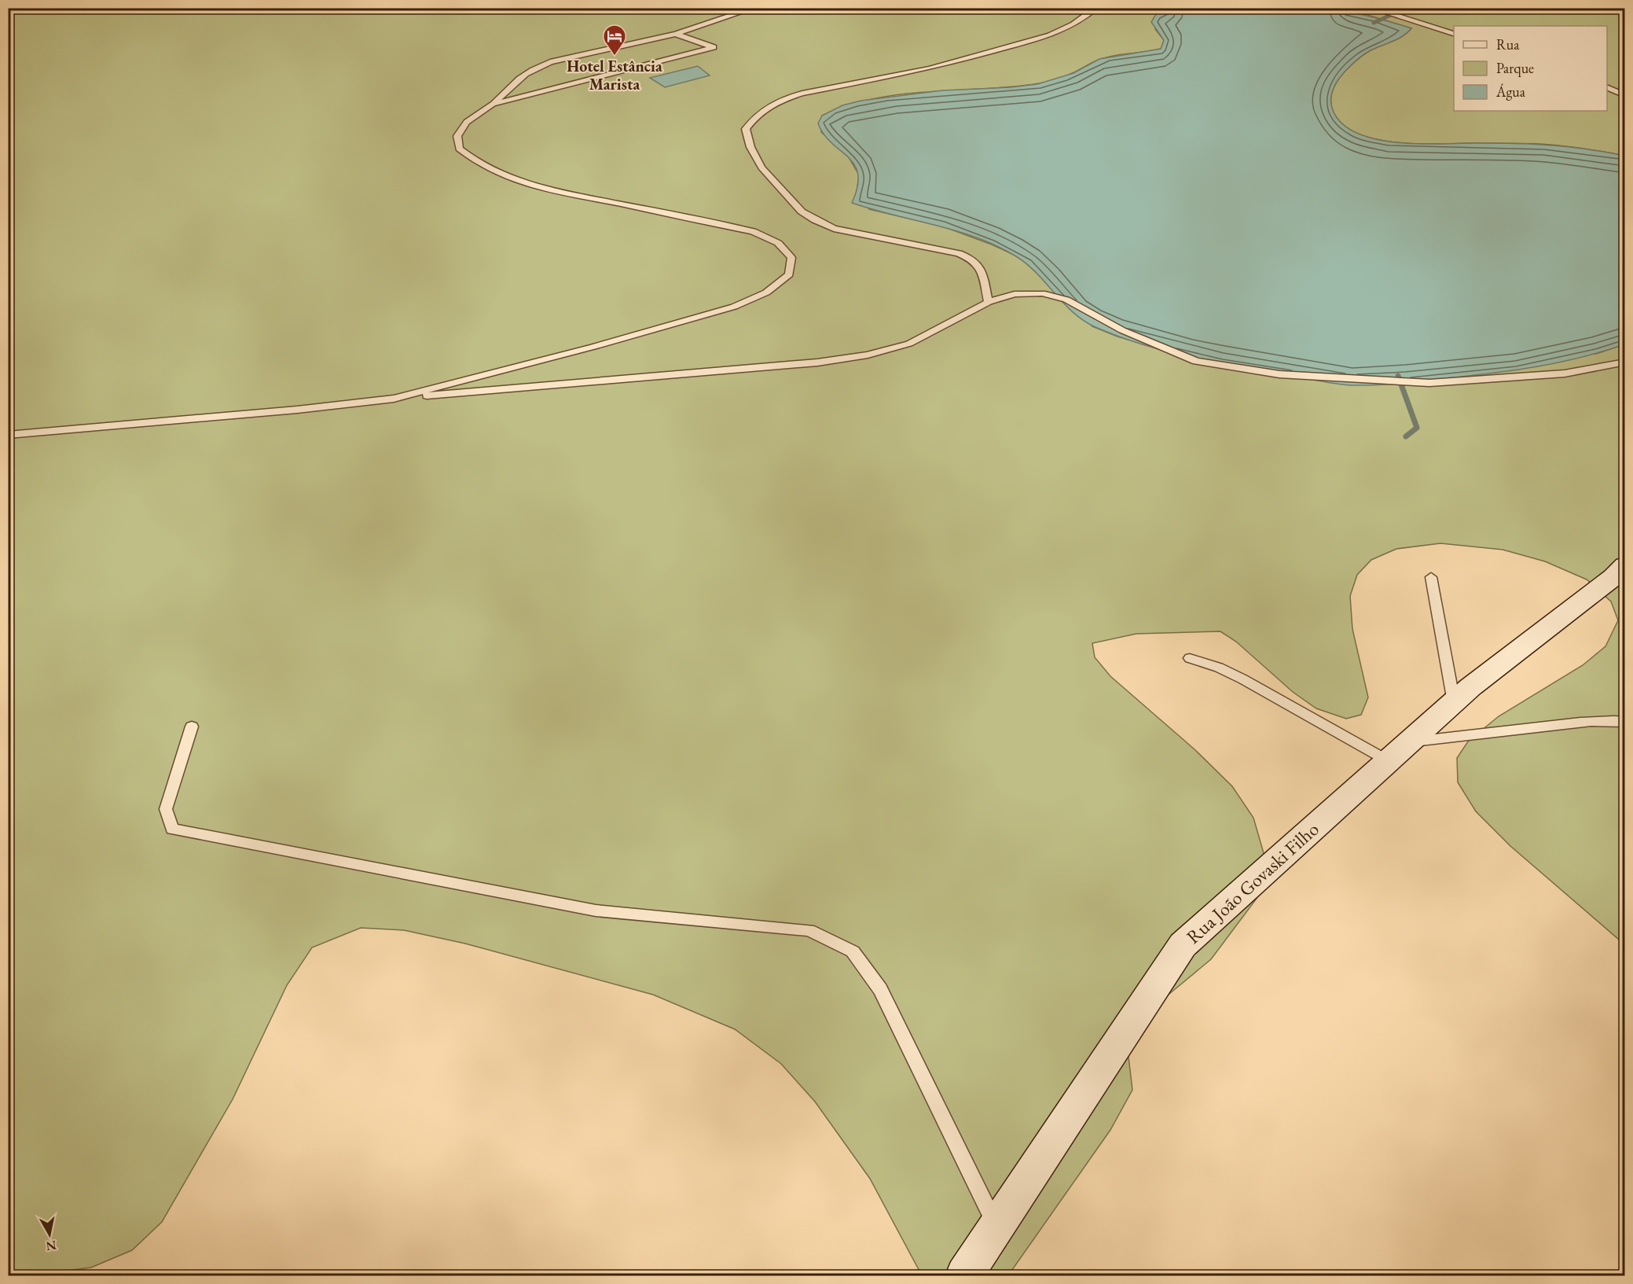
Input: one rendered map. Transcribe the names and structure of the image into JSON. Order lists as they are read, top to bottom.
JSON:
{
  "streets": {
    "street": ["Rua João Govaski Filho"]
  },
  "places": {
    "hotel": ["Hotel Estância Marista"]
  },
  "legend": ["Rua", "Parque", "Água"],
  "north": "bottom"
}
